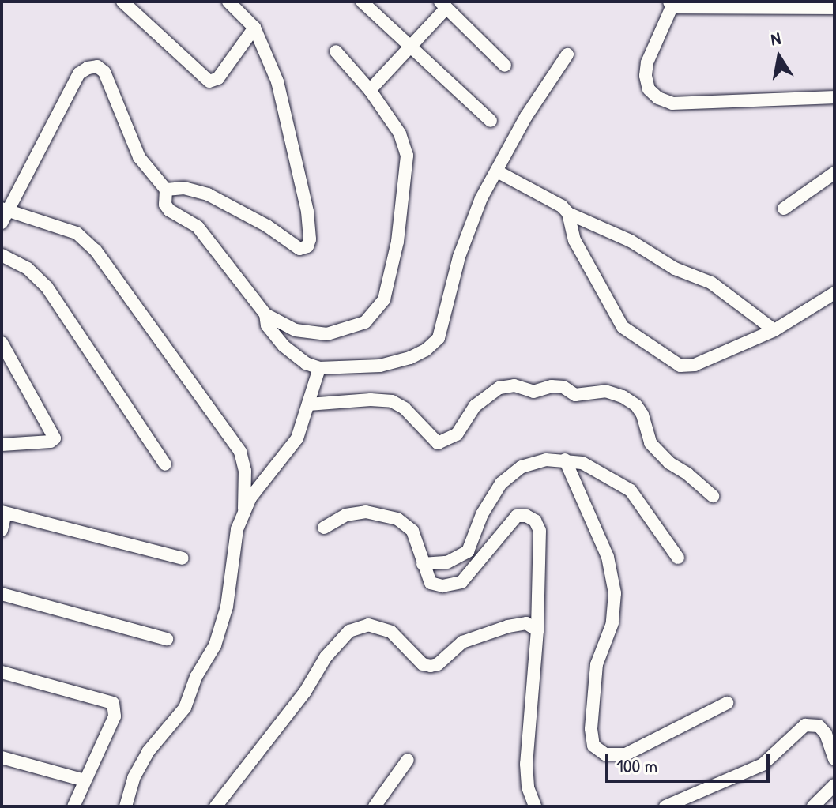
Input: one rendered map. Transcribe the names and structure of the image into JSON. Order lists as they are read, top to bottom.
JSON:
{
  "scale_bar": "100 m",
  "north": "top"
}
